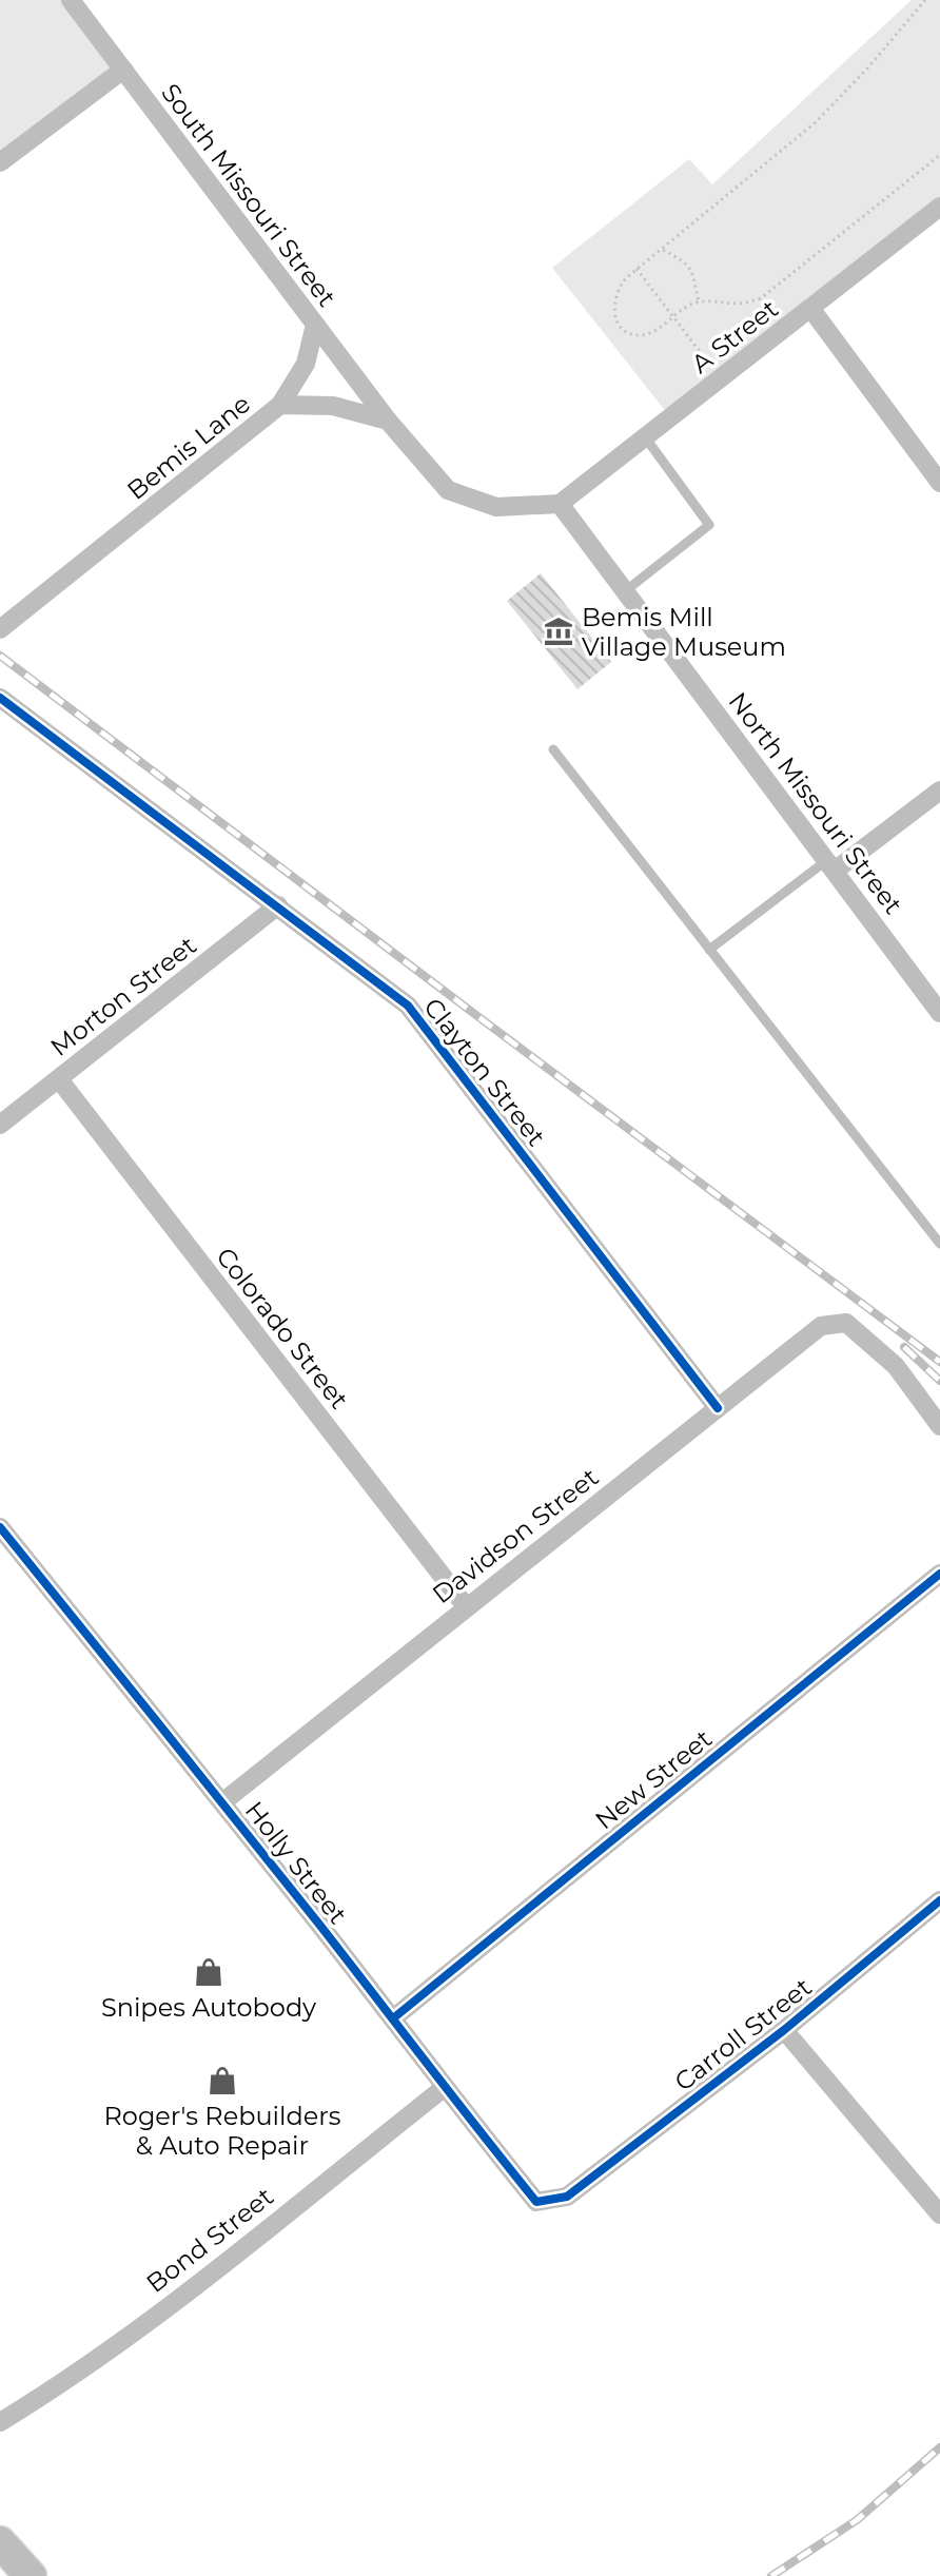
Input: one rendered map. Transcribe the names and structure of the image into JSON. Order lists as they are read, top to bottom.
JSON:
{
  "streets": {
    "street": [
      "South Missouri Street",
      "A Street",
      "Bemis Lane",
      "North Missouri Street",
      "Morton Street",
      "Clayton Street",
      "Colorado Street",
      "Davidson Street",
      "New Street",
      "Holly Street",
      "Carroll Street",
      "Bond Street"
    ]
  },
  "crossings": [
    ["South Missouri Street", "Bemis Lane"],
    ["A Street", "North Missouri Street"],
    ["Morton Street", "Clayton Street"],
    ["Morton Street", "Colorado Street"],
    ["Clayton Street", "Davidson Street"],
    ["Colorado Street", "Davidson Street"],
    ["Davidson Street", "Holly Street"],
    ["New Street", "Holly Street"],
    ["Holly Street", "Carroll Street"],
    ["Holly Street", "Bond Street"]
  ],
  "places": {
    "museum": ["Bemis Mill Village Museum"],
    "shop": ["Snipes Autobody", "Roger's Rebuilders & Auto Repair"]
  }
}
